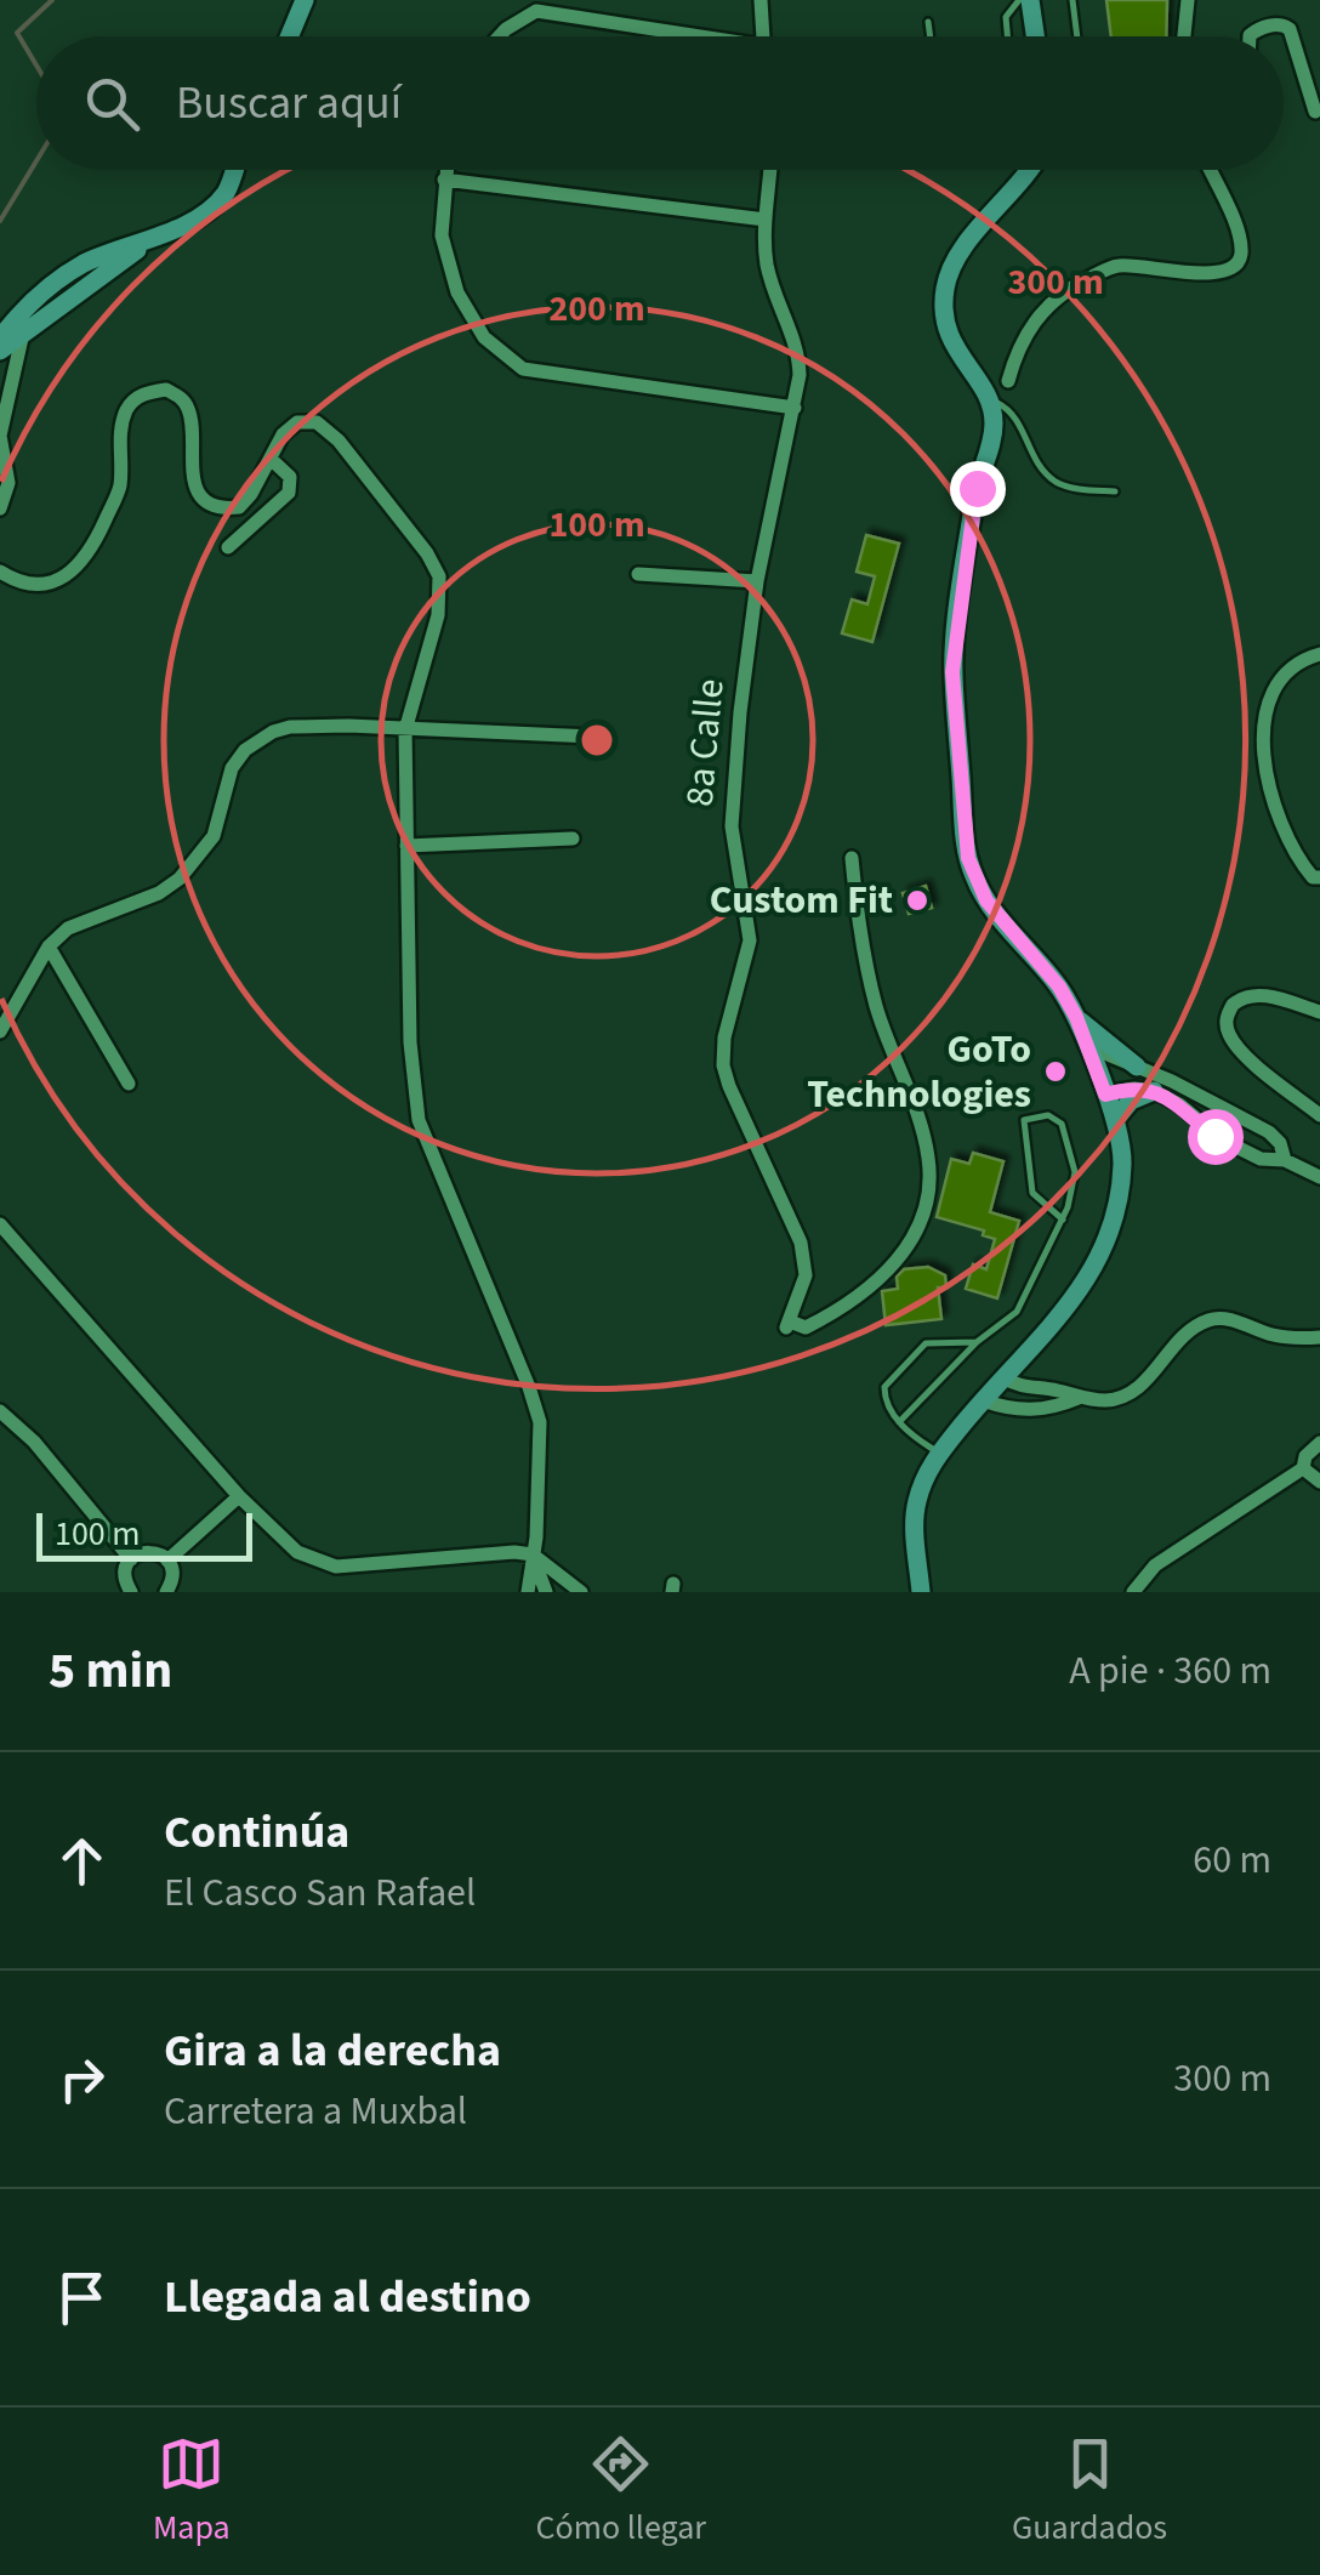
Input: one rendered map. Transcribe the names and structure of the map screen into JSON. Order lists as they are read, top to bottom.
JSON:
{
  "streets": {
    "street": ["8a Calle"]
  },
  "places": ["Custom Fit", "GoTo Technologies"],
  "scale_bar": "100 m",
  "page": {
    "search": "Buscar aquí",
    "scale": "100 m",
    "heading": ["5 min", "A pie · 360 m"],
    "list": [
      ["Continúa", "El Casco San Rafael", "60 m"],
      ["Gira a la derecha", "Carretera a Muxbal", "300 m"],
      "Llegada al destino"
    ],
    "nav": ["Mapa", "Cómo llegar", "Guardados"]
  },
  "rings": ["300 m", "200 m", "100 m"]
}
